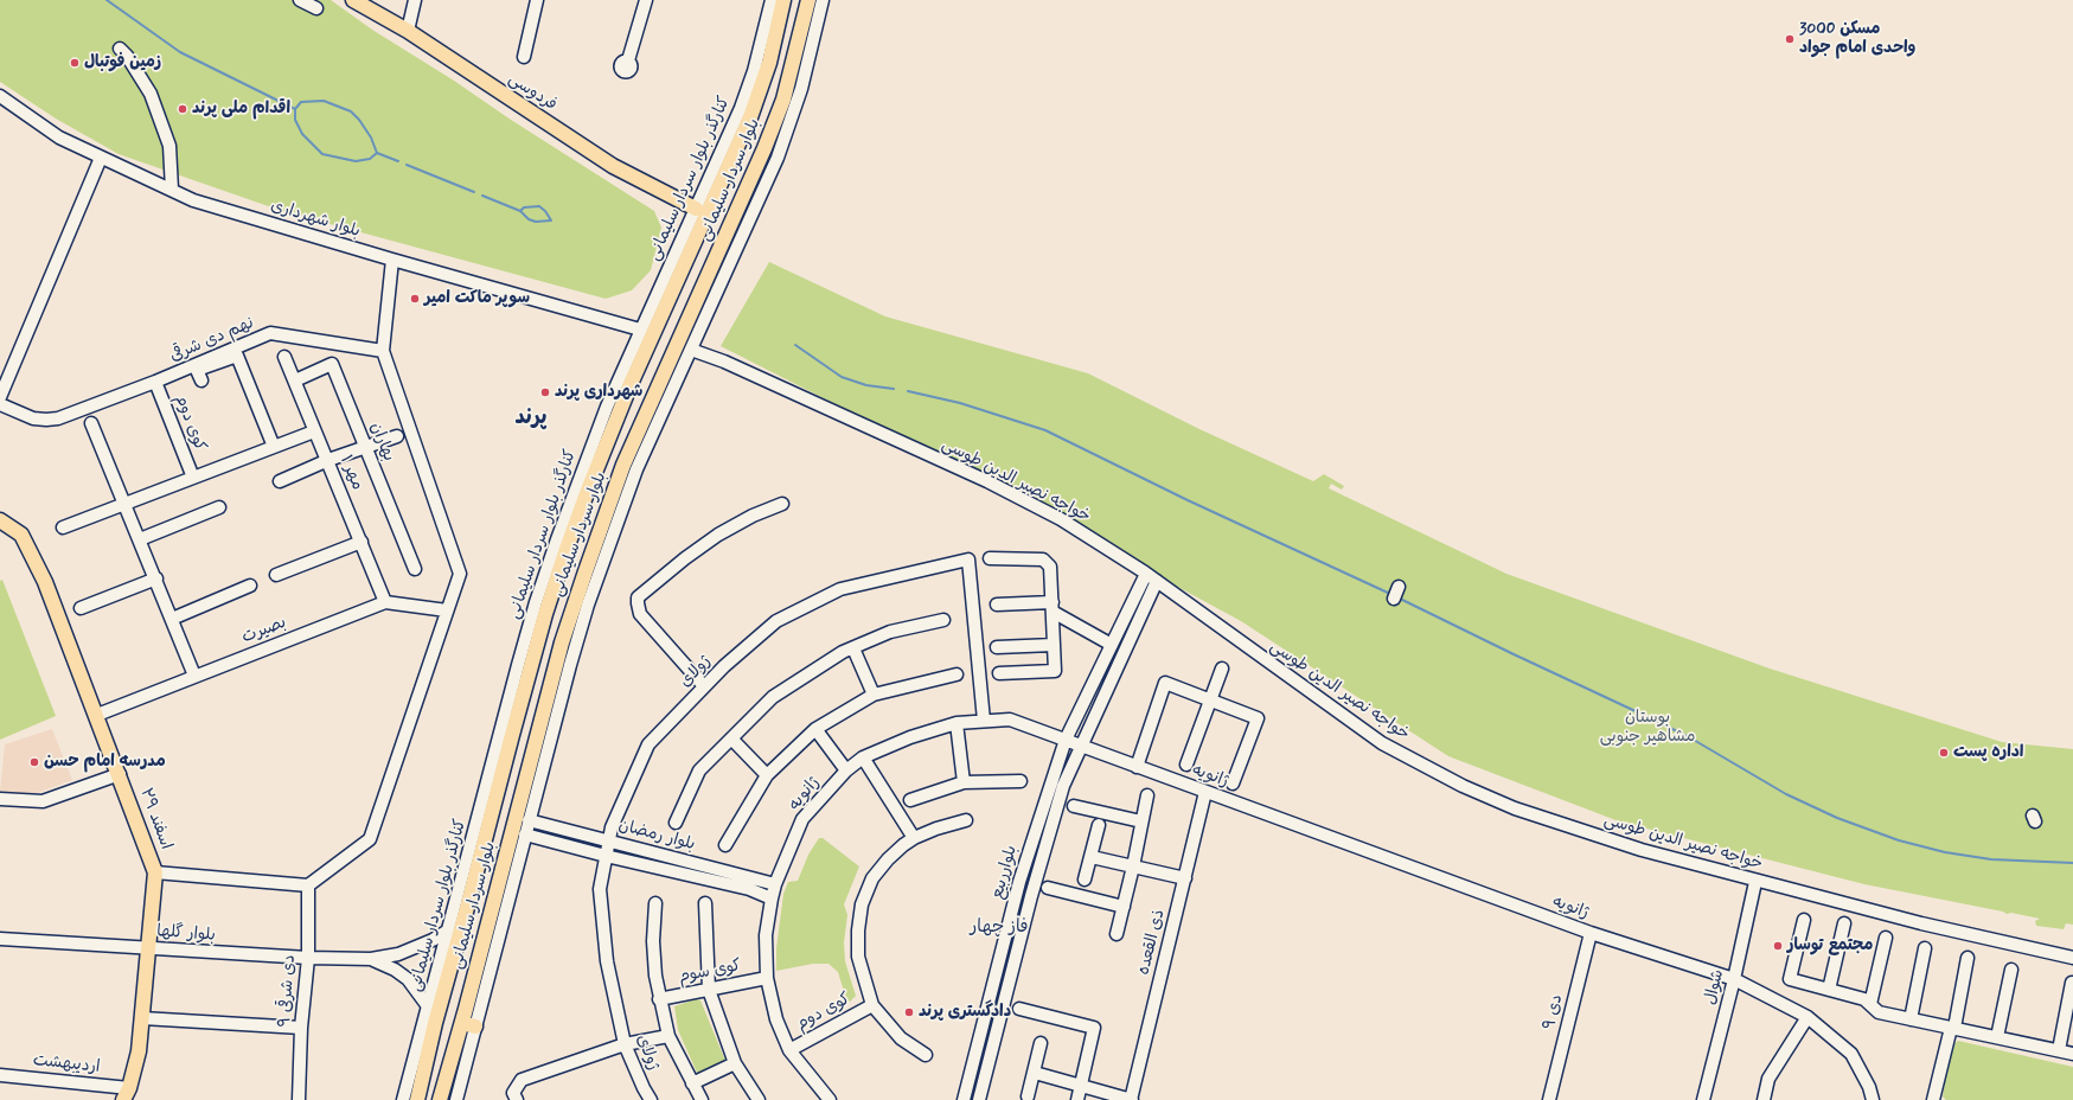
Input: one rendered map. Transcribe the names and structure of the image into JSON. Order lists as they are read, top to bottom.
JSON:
{
  "streets": {
    "main road": ["فردوسی", "بلوار سردار سلیمانی", "۲۹ اسفند"],
    "street": [
      "کنارگذر بلوار سردار سلیمانی",
      "بلوار شهرداری",
      "نهم دی شرقی",
      "کوی دوم",
      "بهاران",
      "مهر ۱",
      "خواجه نصیر الدین طوسی",
      "بصیرت",
      "ژولای",
      "ژانویه",
      "بلوار رمضان",
      "بلوارربیع",
      "بلوار گلها",
      "ذی القعده",
      "کوی سوم",
      "شوال",
      "۹ دی شرقی",
      "۹ دی",
      "اردیبهشت"
    ]
  },
  "crossings": [
    ["فردوسی", "کنارگذر بلوار سردار سلیمانی"],
    ["کنارگذر بلوار سردار سلیمانی", "بلوار شهرداری"],
    ["کنارگذر بلوار سردار سلیمانی", "بلوار گلها"],
    ["نهم دی شرقی", "کوی دوم"],
    ["کوی دوم", "ژانویه"],
    ["بهاران", "مهر ۱"],
    ["مهر ۱", "بصیرت"],
    ["خواجه نصیر الدین طوسی", "بلوارربیع"],
    ["خواجه نصیر الدین طوسی", "شوال"],
    ["بصیرت", "۲۹ اسفند"],
    ["ژولای", "ژانویه"],
    ["ژولای", "بلوار رمضان"],
    ["ژانویه", "بلوار رمضان"],
    ["ژانویه", "بلوارربیع"],
    ["ژانویه", "ذی القعده"],
    ["ژانویه", "کوی سوم"],
    ["ژانویه", "شوال"],
    ["ژانویه", "۹ دی"],
    ["۲۹ اسفند", "بلوار گلها"],
    ["۲۹ اسفند", "اردیبهشت"],
    ["بلوار گلها", "۹ دی شرقی"]
  ],
  "districts": ["پرند", "فاز چهار"],
  "parks": ["بوستان مشاهیر جنوبی"],
  "places": [
    "مسکن 3000 واحدی امام جواد",
    "زمین فوتبال",
    "اقدام ملی پرند",
    "سوپر ماکت امیر",
    "شهرداری پرند",
    "اداره پست",
    "مدرسه امام حسن",
    "مجتمع توسار",
    "دادگستری پرند"
  ]
}
